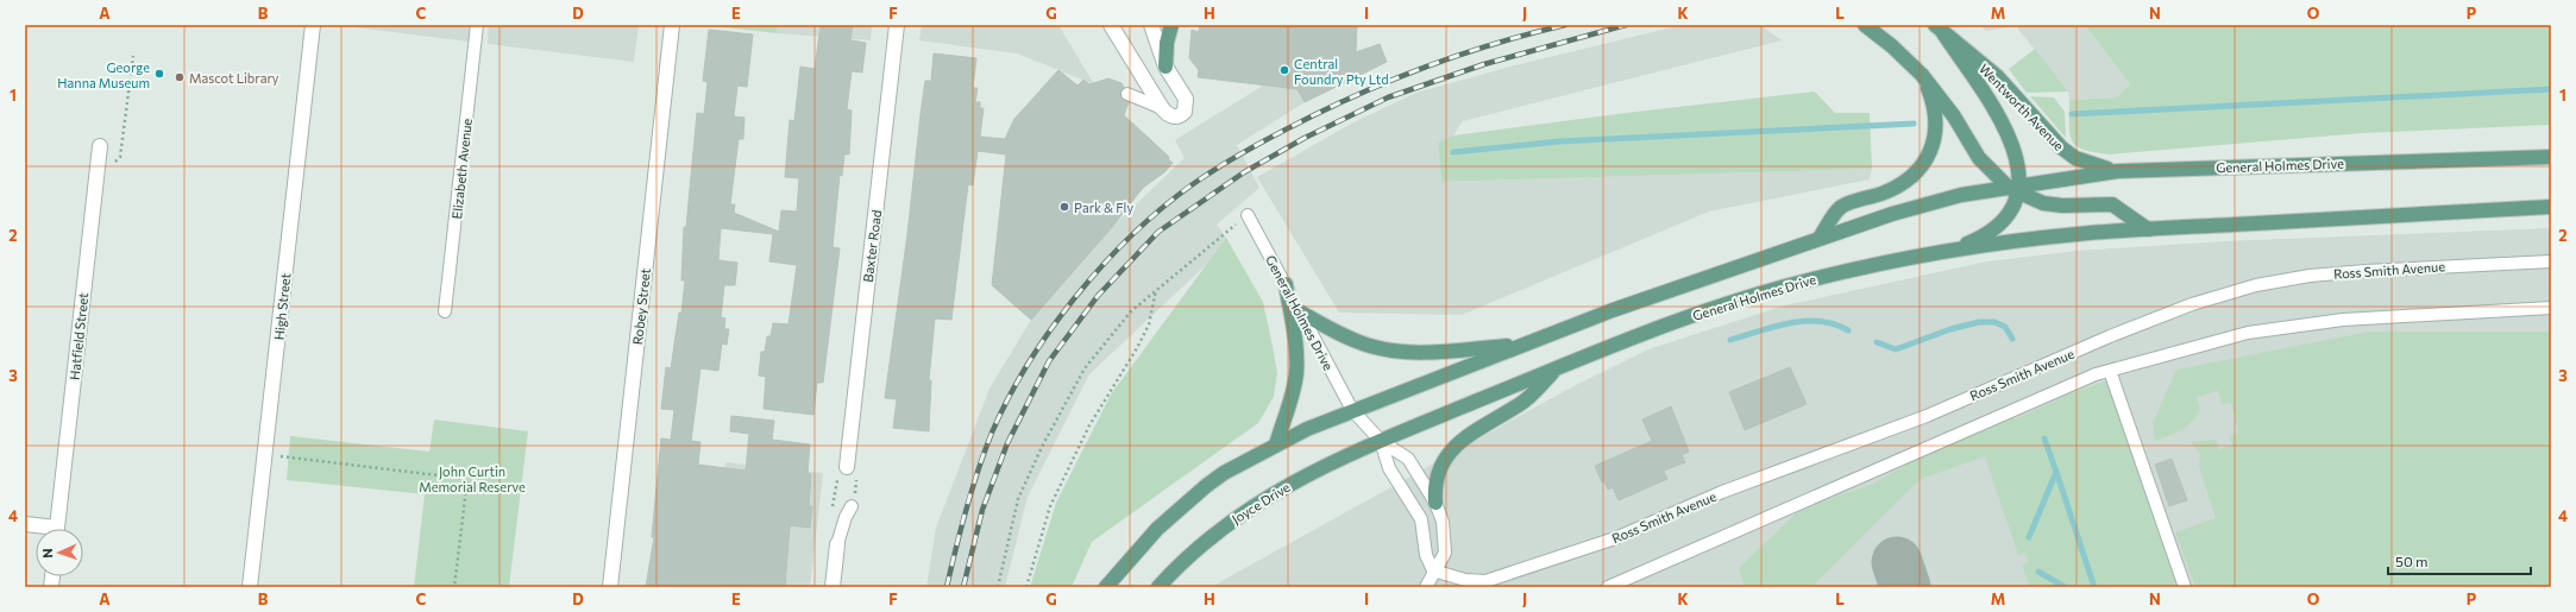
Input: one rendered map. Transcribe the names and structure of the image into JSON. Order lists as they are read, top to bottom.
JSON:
{
  "streets": {
    "main road": ["Wentworth Avenue", "General Holmes Drive", "Joyce Drive"],
    "street": [
      "Baxter Road",
      "High Street",
      "Robey Street",
      "Hatfield Street"
    ],
    "lane": ["Elizabeth Avenue", "Ross Smith Avenue"]
  },
  "crossings": [
    ["Wentworth Avenue", "General Holmes Drive"],
    ["General Holmes Drive", "Joyce Drive"]
  ],
  "parks": ["John Curtin Memorial Reserve"],
  "places": [
    "Central Foundry Pty Ltd",
    "George Hanna Museum",
    "Mascot Library",
    "Park & Fly"
  ],
  "scale_bar": "50 m",
  "north": "left",
  "grid": {
    "columns": [
      "A",
      "B",
      "C",
      "D",
      "E",
      "F",
      "G",
      "H",
      "I",
      "J",
      "K",
      "L",
      "M",
      "N",
      "O",
      "P"
    ],
    "rows": [
      "1",
      "2",
      "3",
      "4"
    ]
  }
}
